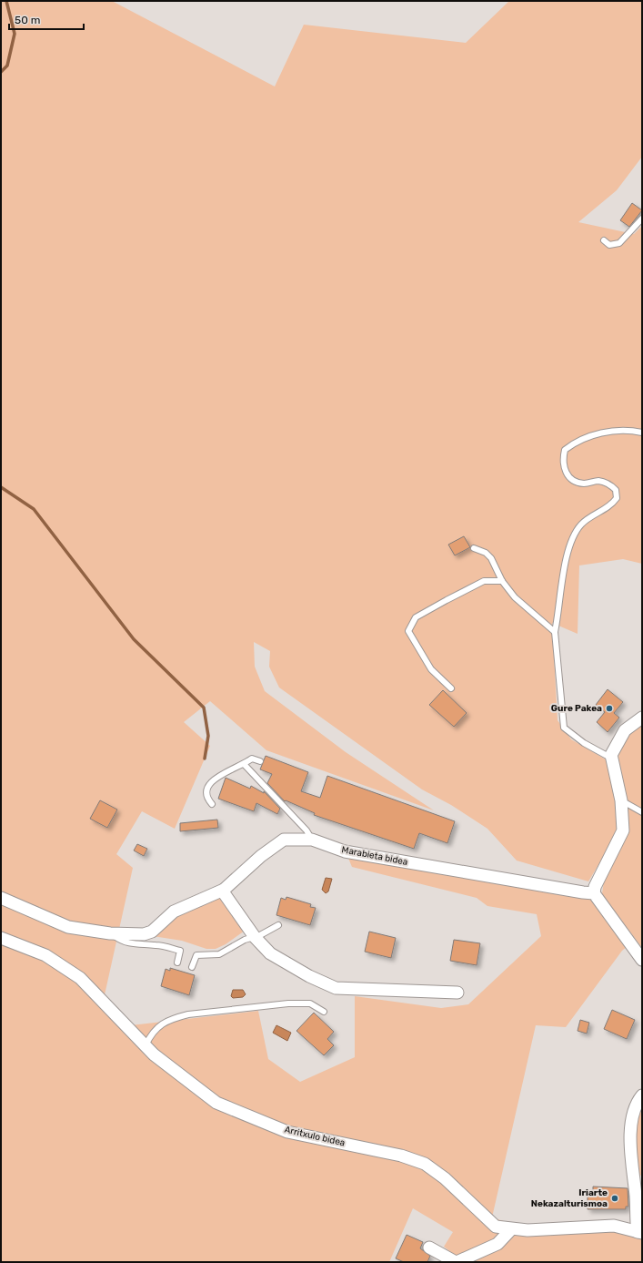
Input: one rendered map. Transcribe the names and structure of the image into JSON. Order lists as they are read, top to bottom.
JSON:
{
  "streets": {
    "street": ["Marabieta bidea", "Arritxulo bidea"]
  },
  "places": ["Gure Pakea", "Iriarte Nekazalturismoa"],
  "scale_bar": "50 m"
}
